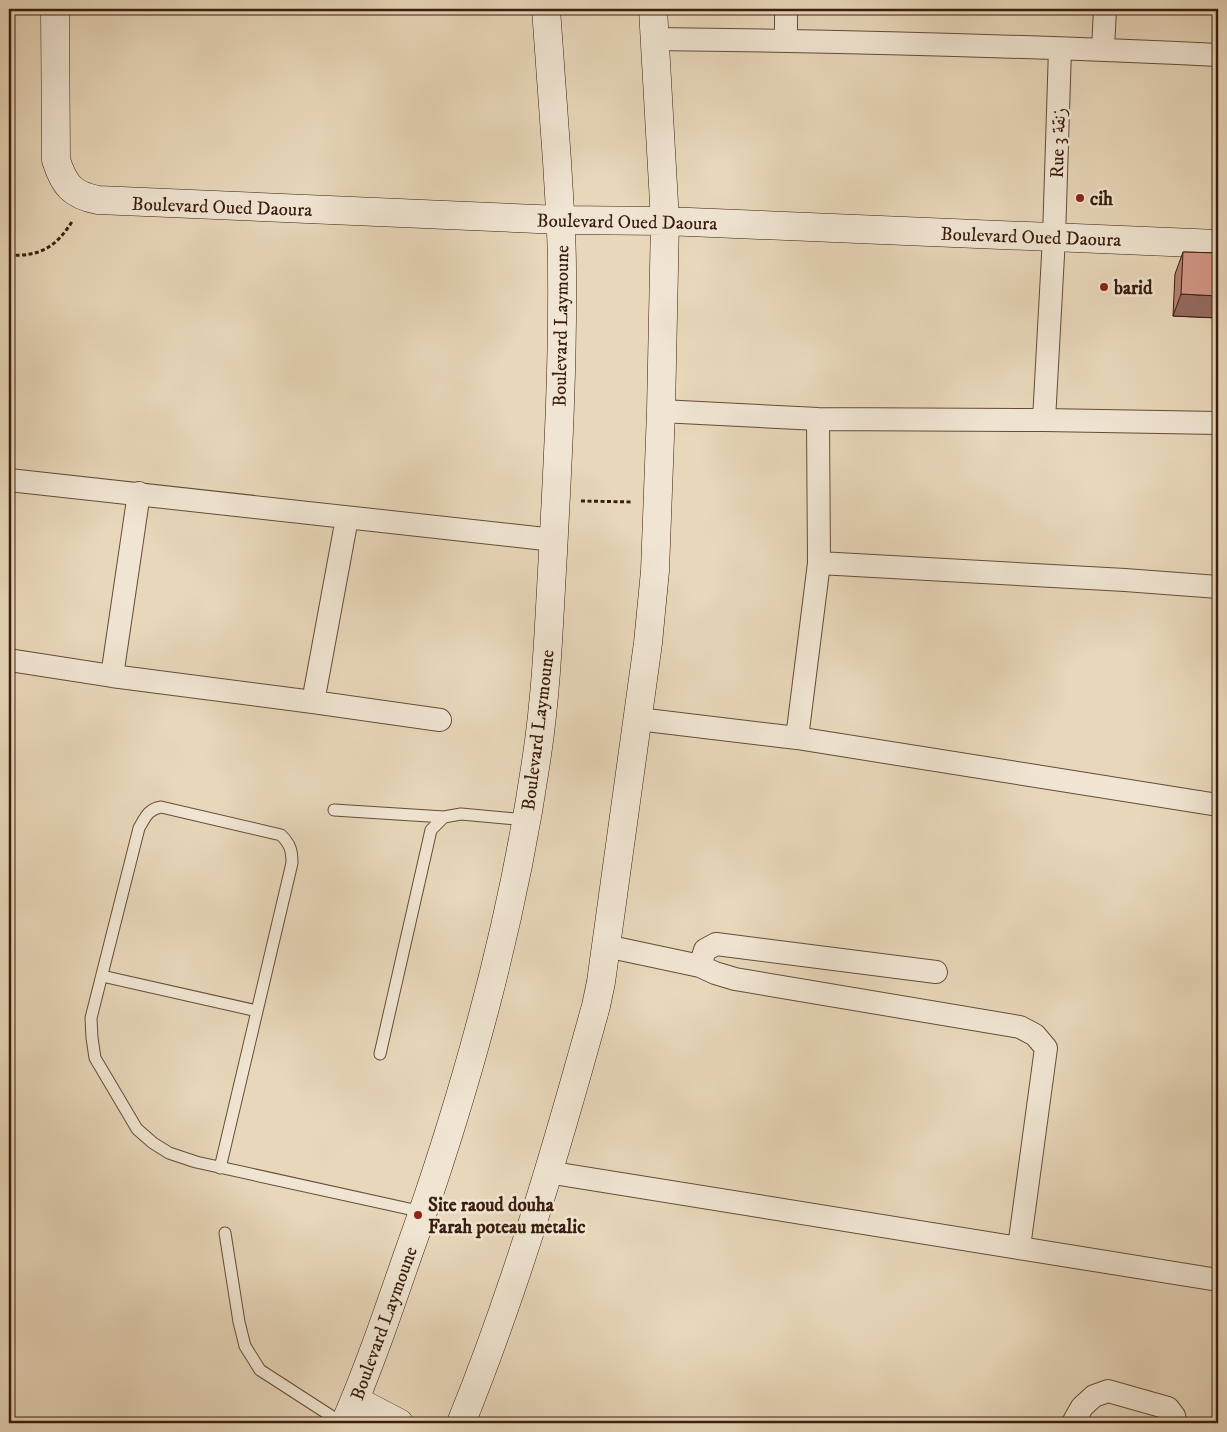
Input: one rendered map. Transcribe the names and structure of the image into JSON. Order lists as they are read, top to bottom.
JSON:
{
  "streets": {
    "main road": ["Boulevard Oued Daoura", "Boulevard Laymoune"],
    "street": ["Rue 3 زنقة"]
  },
  "crossings": [
    ["Rue 3 زنقة", "Boulevard Oued Daoura"],
    ["Boulevard Oued Daoura", "Boulevard Laymoune"]
  ],
  "places": ["cih", "barid", "Site raoud douha Farah poteau metalic"]
}
